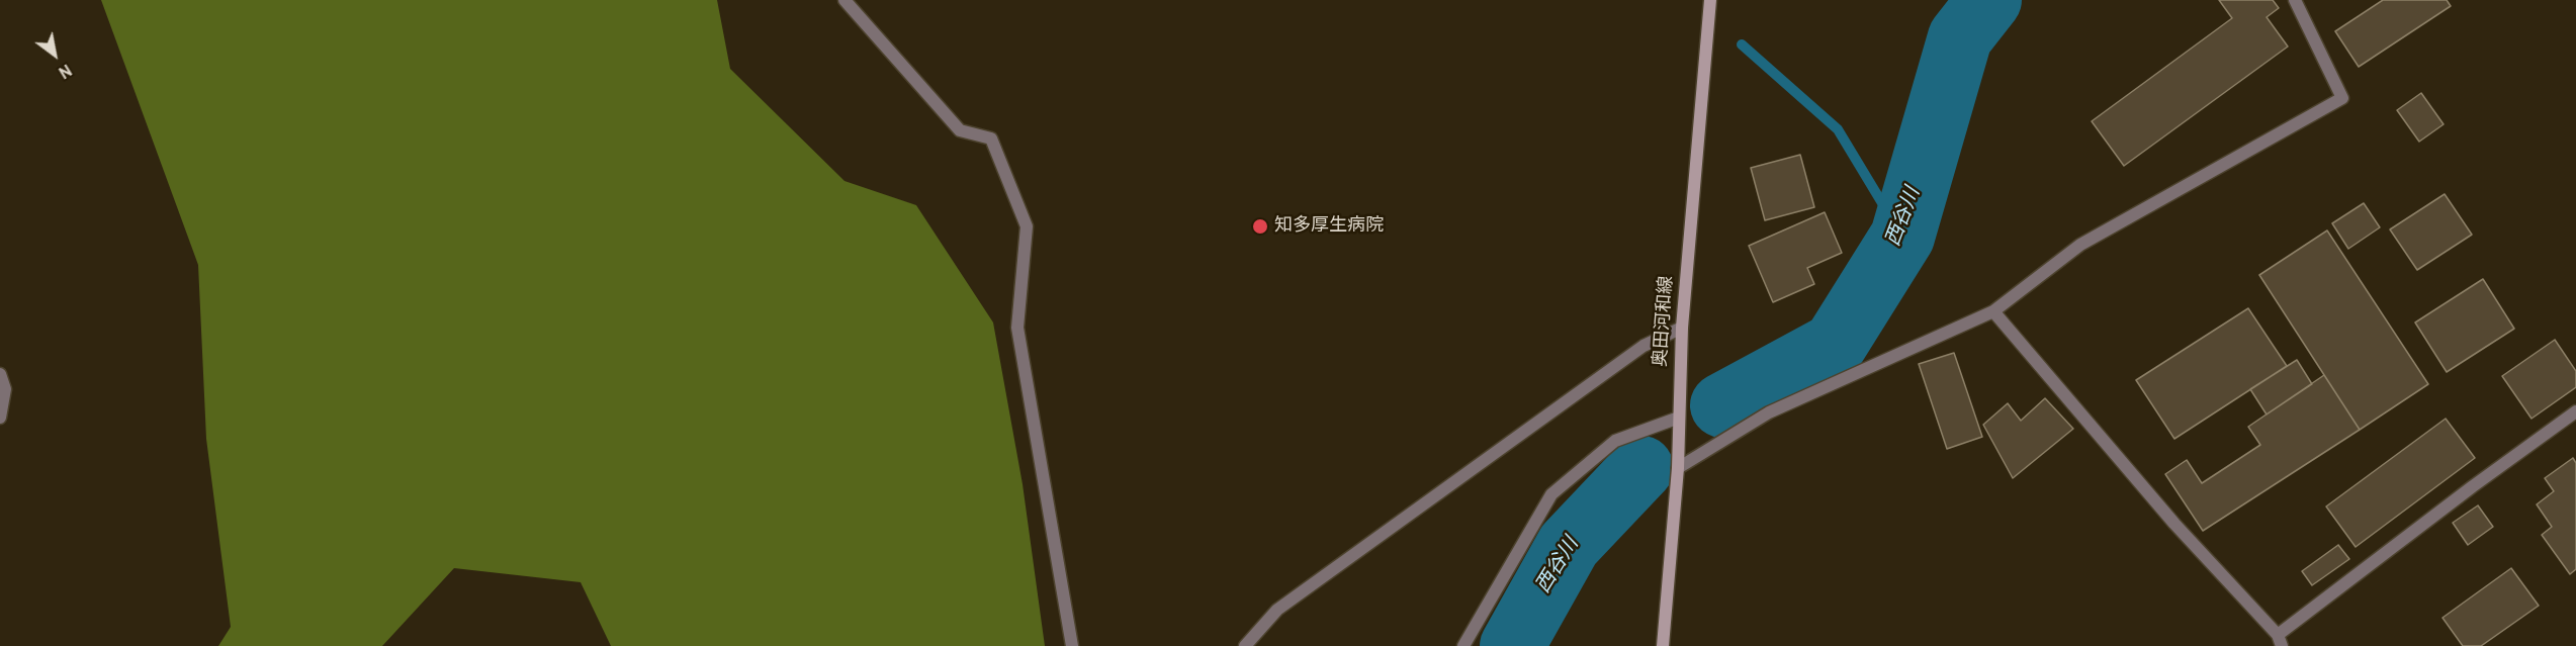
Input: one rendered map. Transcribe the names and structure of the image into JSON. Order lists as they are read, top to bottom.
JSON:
{
  "streets": {
    "main road": ["奥田河和線"]
  },
  "water": ["西谷川"],
  "places": ["知多厚生病院"],
  "north": "bottom right"
}
